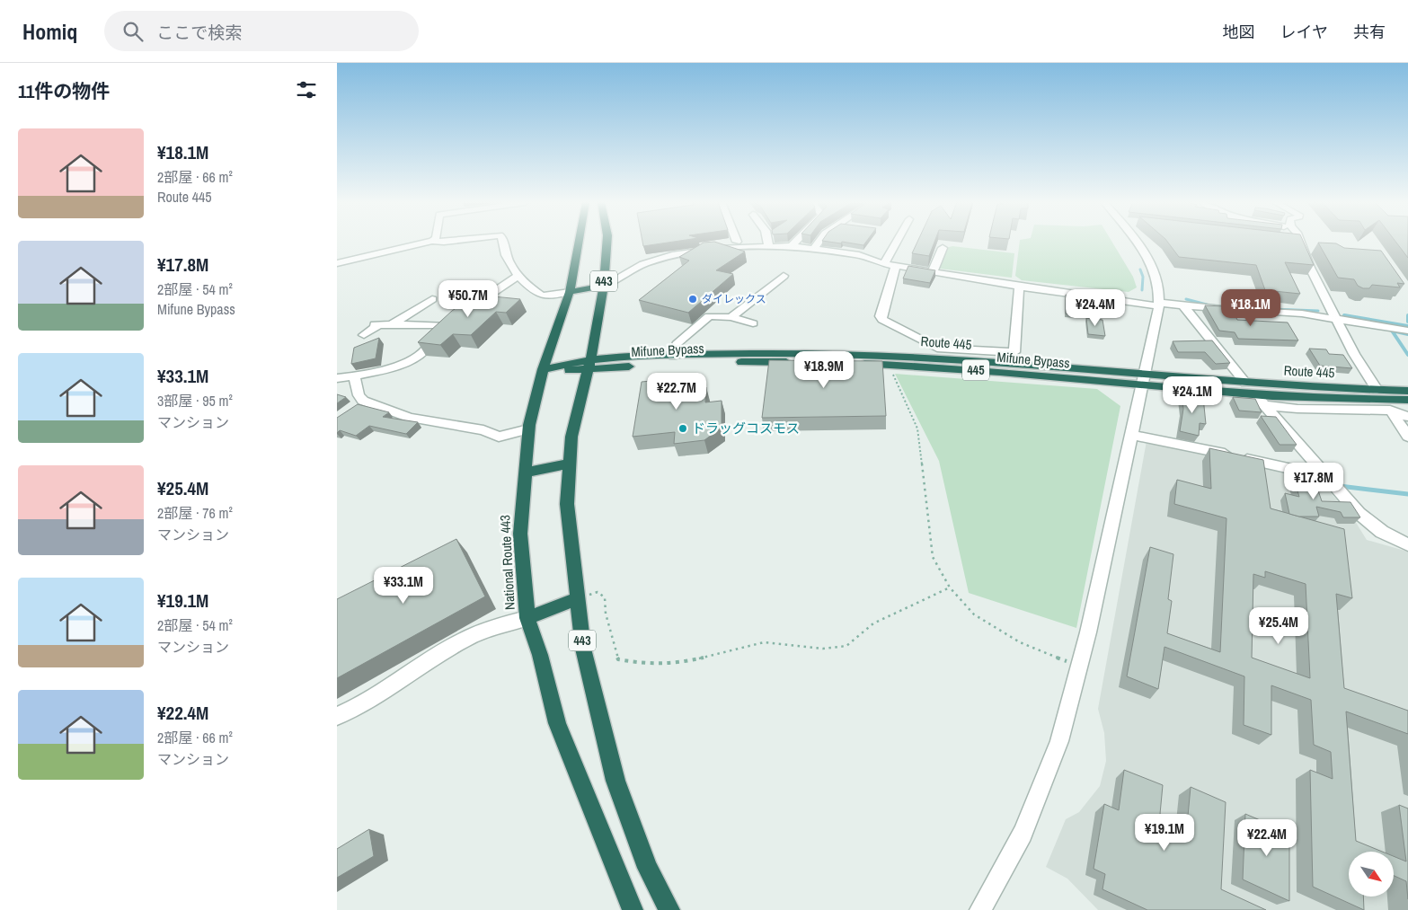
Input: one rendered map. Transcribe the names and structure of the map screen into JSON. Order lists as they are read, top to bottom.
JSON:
{
  "streets": {
    "highway": [
      "443",
      "Route 445",
      "Mifune Bypass",
      "445",
      "National Route 443"
    ]
  },
  "crossings": [
    ["443", "Route 445"],
    ["443", "Mifune Bypass"],
    ["Route 445", "Mifune Bypass"],
    ["Mifune Bypass", "National Route 443"]
  ],
  "places": ["ダイレックス", "ドラッグコスモス"],
  "north": "bottom right",
  "page": {
    "header": "Homiq",
    "search": "ここで検索",
    "nav": ["地図", "レイヤ", "共有"],
    "heading": "11件の物件",
    "list": [
      {
        "name": "¥18.1M",
        "note": "2部屋 · 66 m² · Route 445"
      },
      {
        "name": "¥17.8M",
        "note": "2部屋 · 54 m² · Mifune Bypass"
      },
      {
        "name": "¥33.1M",
        "note": "3部屋 · 95 m² · マンション"
      },
      {
        "name": "¥25.4M",
        "note": "2部屋 · 76 m² · マンション"
      },
      {
        "name": "¥19.1M",
        "note": "2部屋 · 54 m² · マンション"
      },
      {
        "name": "¥22.4M",
        "note": "2部屋 · 66 m² · マンション"
      }
    ],
    "price": [
      "¥50.7M",
      "¥24.4M",
      "¥18.1M",
      "¥18.9M",
      "¥22.7M",
      "¥24.1M",
      "¥17.8M",
      "¥33.1M",
      "¥25.4M",
      "¥19.1M",
      "¥22.4M"
    ]
  }
}
